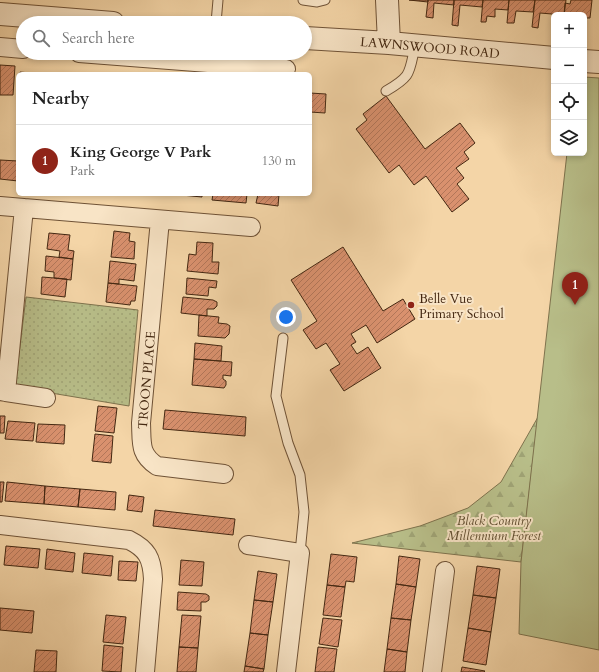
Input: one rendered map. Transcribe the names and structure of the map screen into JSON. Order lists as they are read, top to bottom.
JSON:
{
  "streets": {
    "street": ["LAWNSWOOD ROAD", "TROON PLACE"]
  },
  "parks": ["Black Country Millennium Forest"],
  "places": ["Belle Vue Primary School"],
  "page": {
    "map_buttons": ["+", "−"],
    "search": "Search here",
    "heading": "Nearby",
    "list": [
      {
        "mark": "1",
        "name": "King George V Park",
        "note": "Park",
        "value": "130 m"
      }
    ],
    "pins": "1"
  }
}
